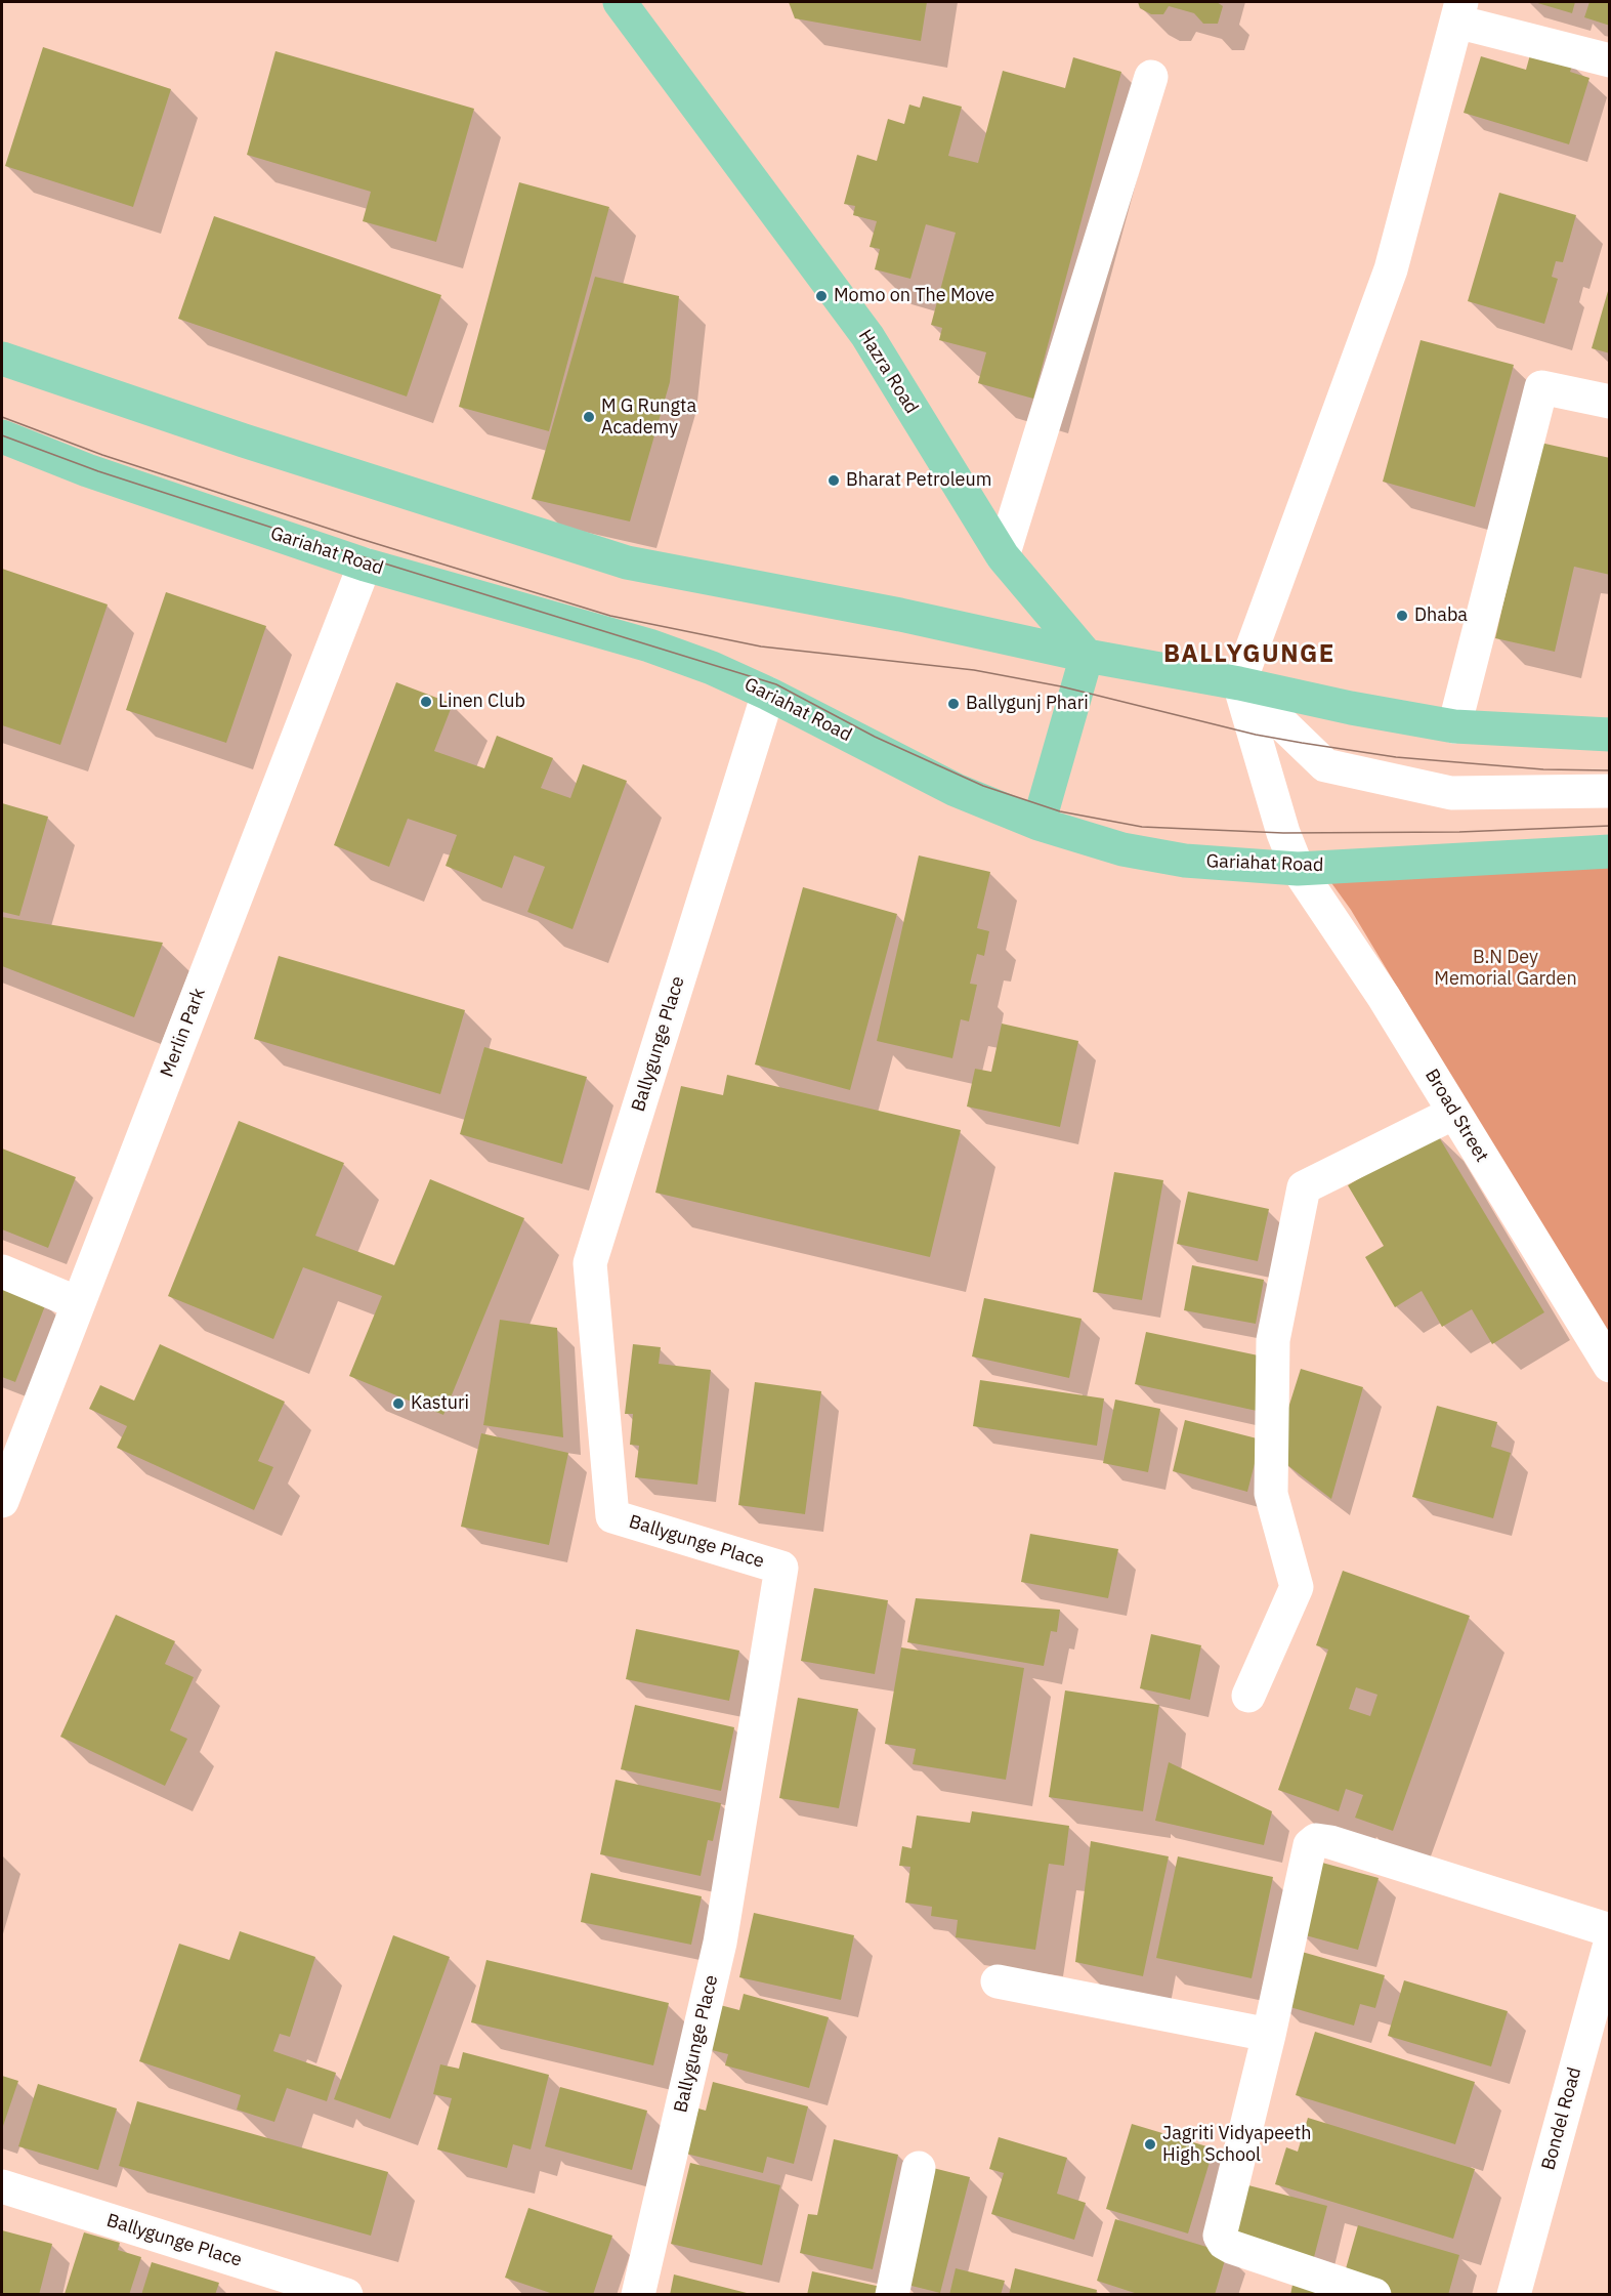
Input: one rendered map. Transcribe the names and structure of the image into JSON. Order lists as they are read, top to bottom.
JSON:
{
  "streets": {
    "main road": ["Hazra Road", "Gariahat Road"],
    "street": [
      "Merlin Park",
      "Ballygunge Place",
      "Broad Street",
      "Bondel Road"
    ]
  },
  "crossings": [
    ["Gariahat Road", "Merlin Park"],
    ["Gariahat Road", "Ballygunge Place"],
    ["Gariahat Road", "Broad Street"]
  ],
  "districts": ["BALLYGUNGE"],
  "parks": ["B.N Dey Memorial Garden"],
  "places": [
    "Momo on The Move",
    "M G Rungta Academy",
    "Bharat Petroleum",
    "Dhaba",
    "Linen Club",
    "Ballygunj Phari",
    "Kasturi",
    "Jagriti Vidyapeeth High School"
  ]
}
